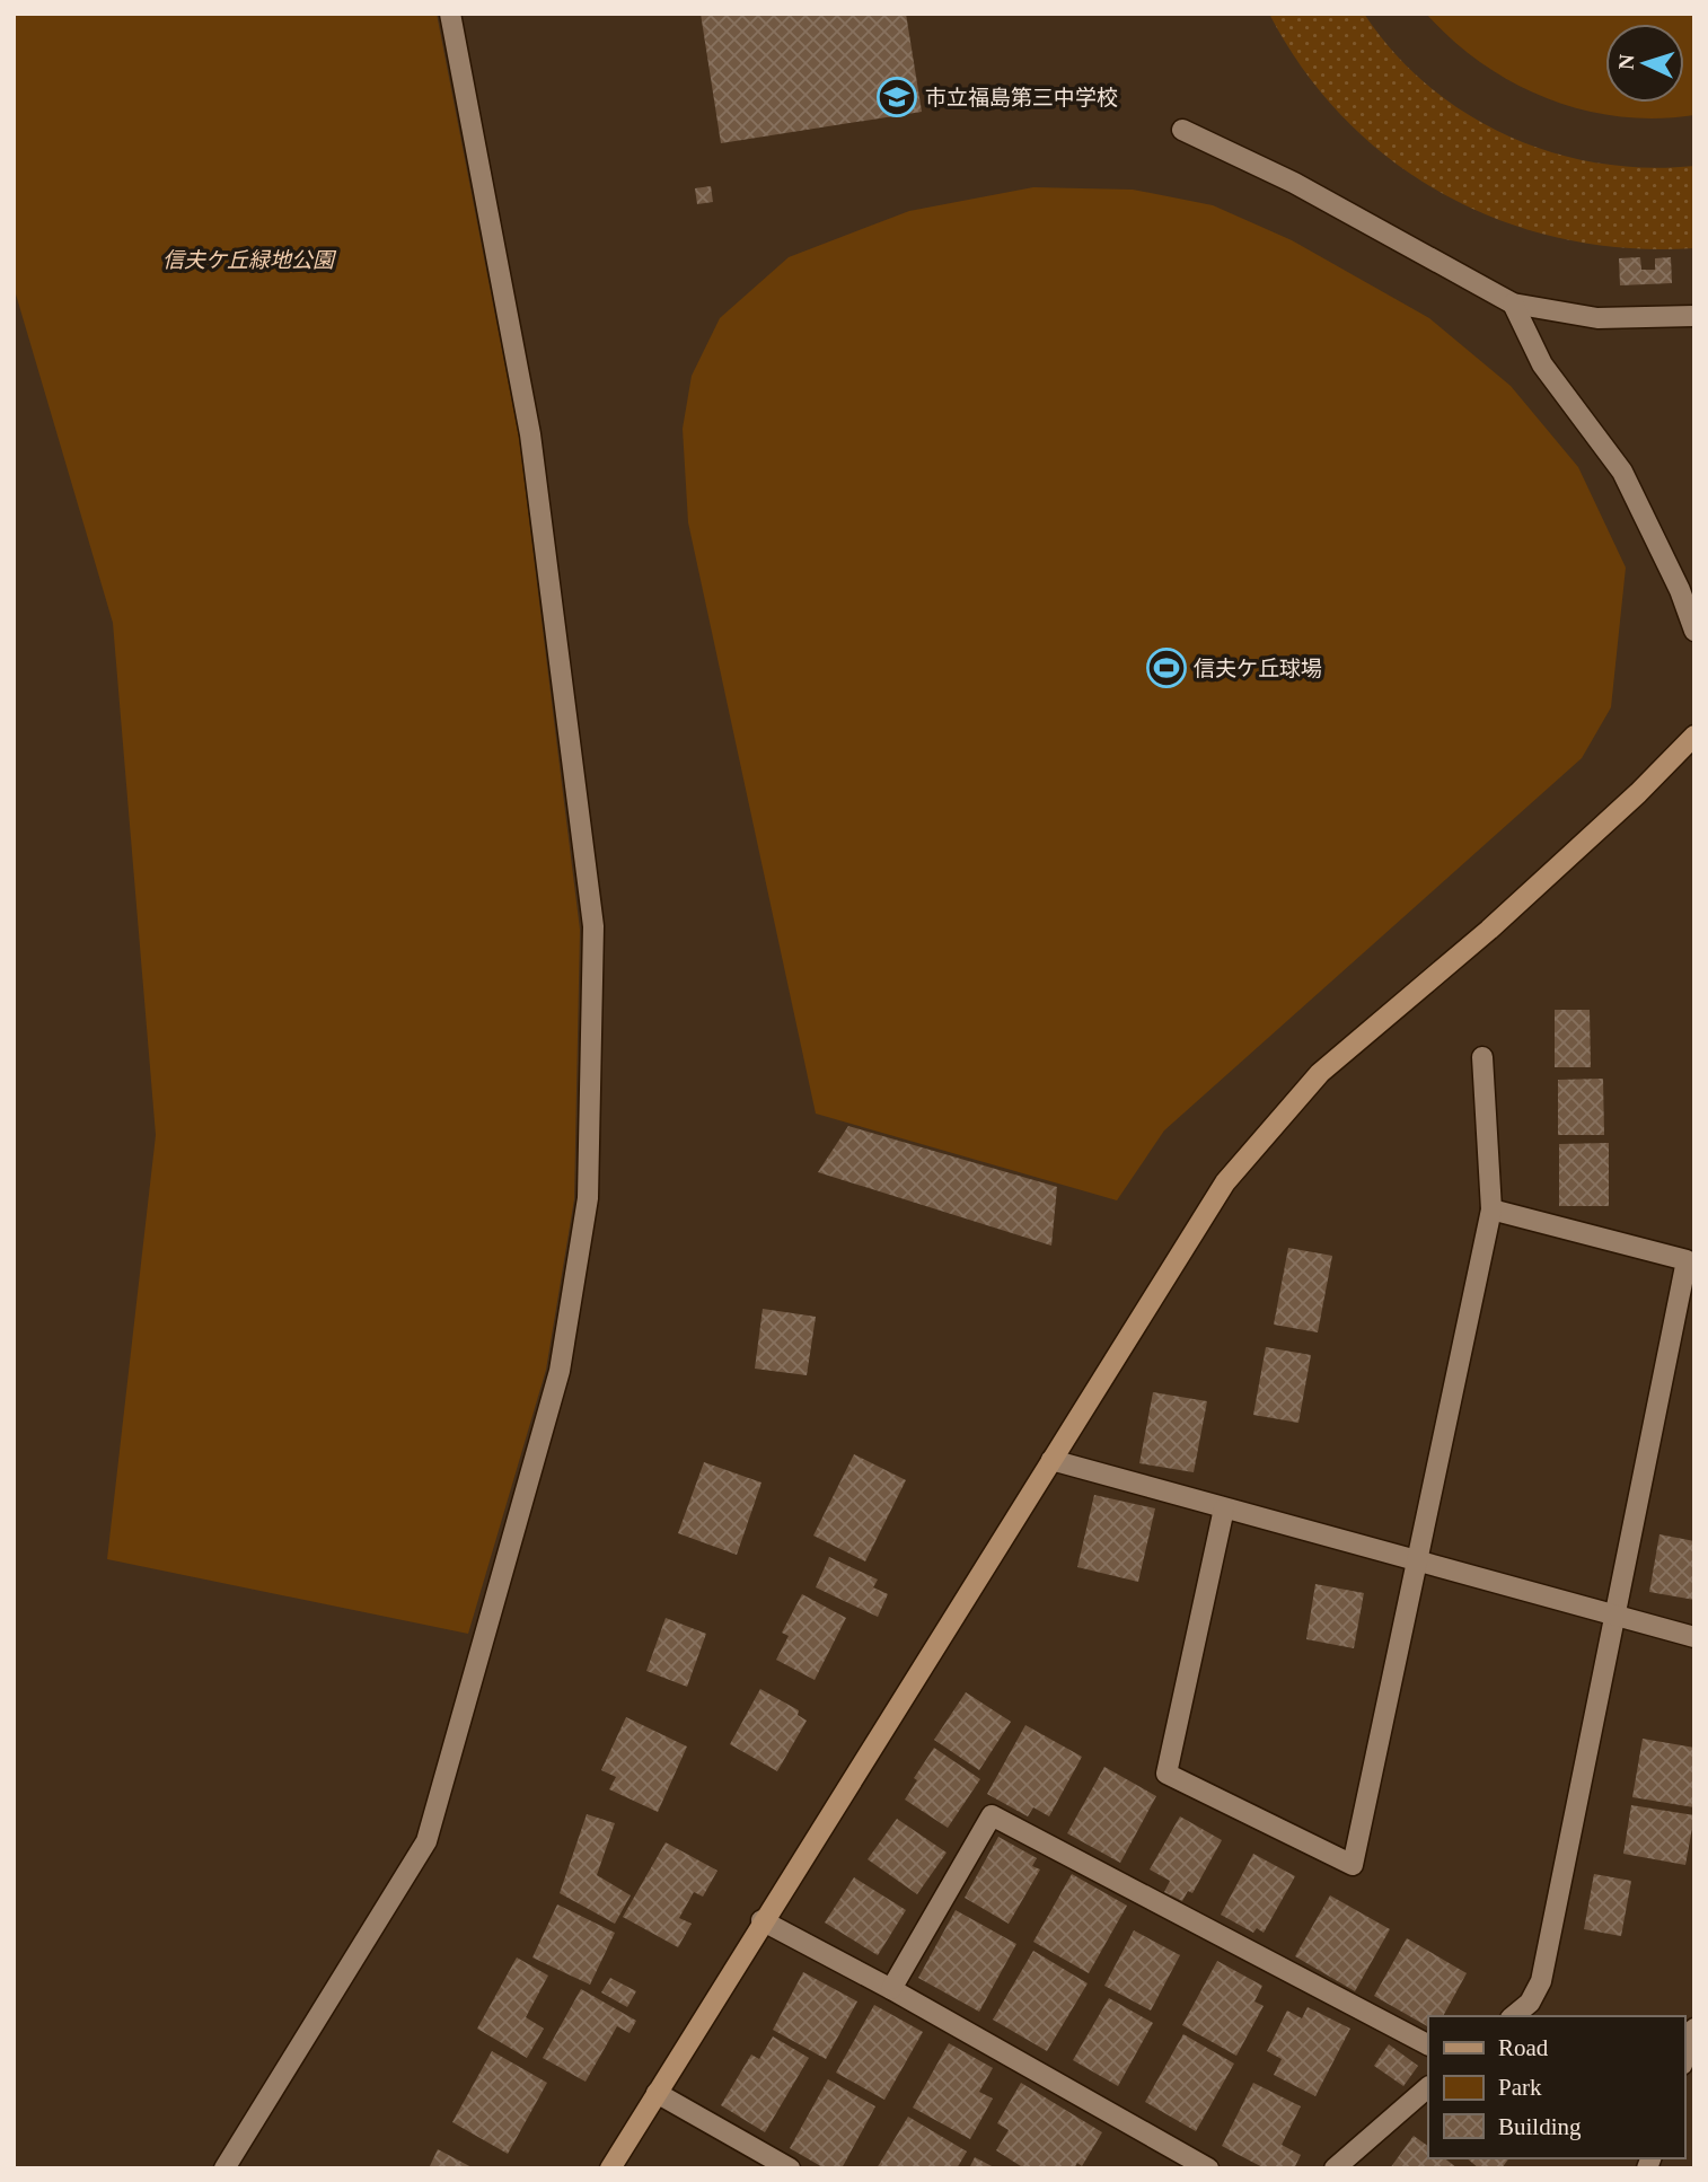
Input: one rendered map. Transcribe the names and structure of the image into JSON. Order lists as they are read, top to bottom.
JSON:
{
  "parks": ["信夫ケ丘緑地公園"],
  "places": {
    "school or university": ["市立福島第三中学校"],
    "sports": ["信夫ケ丘球場"]
  },
  "legend": ["Road", "Park", "Building"],
  "north": "left"
}
